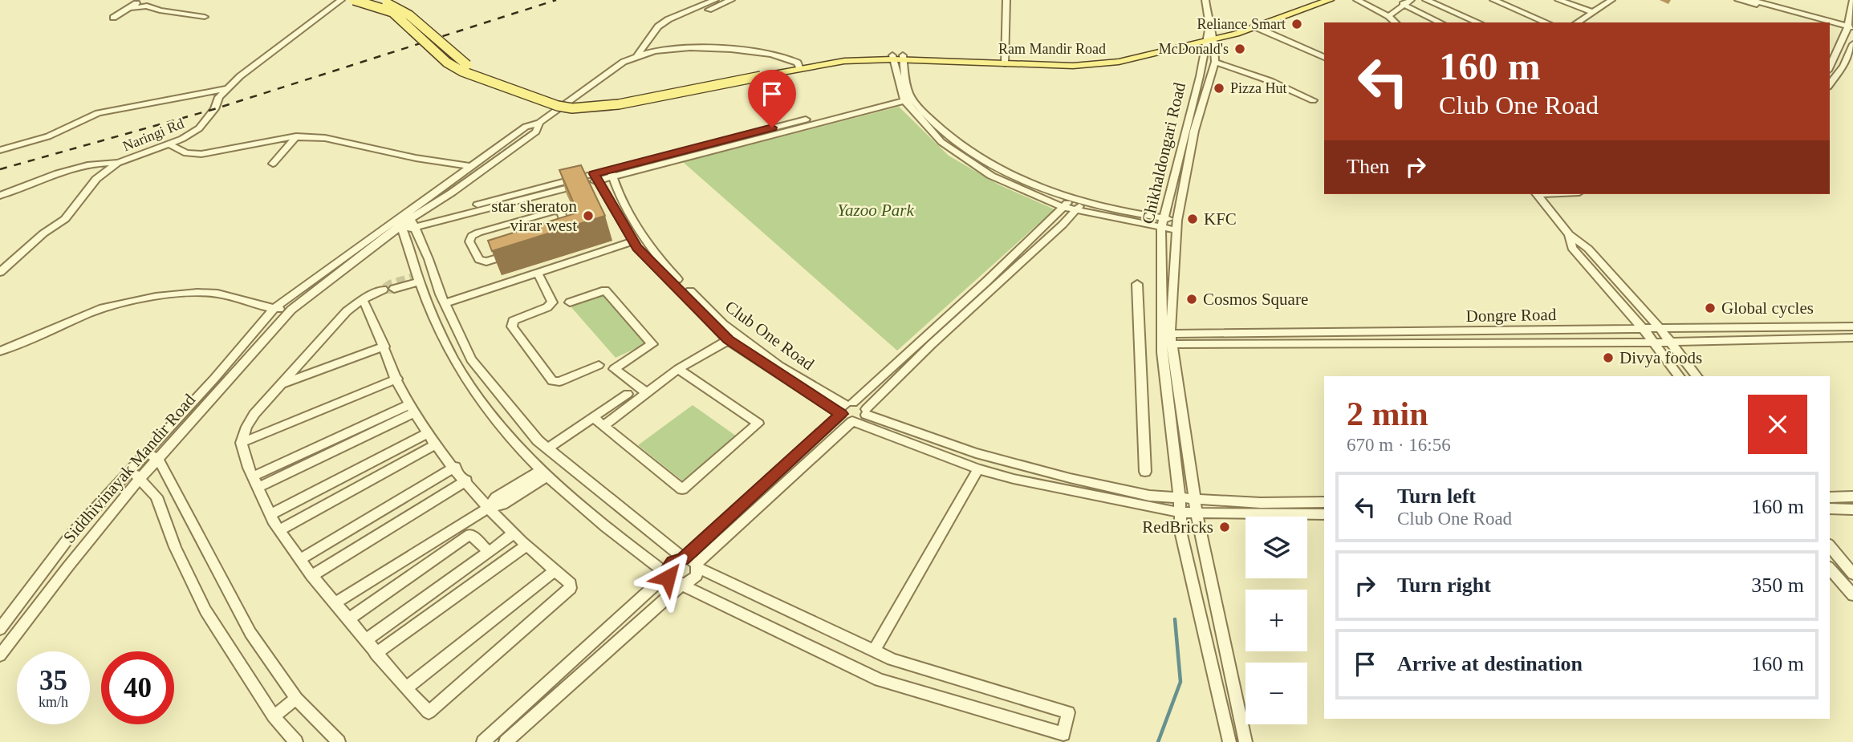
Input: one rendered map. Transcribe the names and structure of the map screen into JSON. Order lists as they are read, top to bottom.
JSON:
{
  "streets": {
    "main road": ["Ram Mandir Road"],
    "street": [
      "Naringi Rd",
      "Chikhaldongari Road",
      "Dongre Road",
      "Club One Road",
      "Siddhivinayak Mandir Road"
    ]
  },
  "crossings": [
    ["Ram Mandir Road", "Chikhaldongari Road"],
    ["Ram Mandir Road", "Siddhivinayak Mandir Road"],
    ["Chikhaldongari Road", "Dongre Road"],
    ["Chikhaldongari Road", "Club One Road"]
  ],
  "parks": ["Yazoo Park"],
  "places": [
    "Reliance Smart",
    "McDonald's",
    "Pizza Hut",
    "star sheraton virar west",
    "KFC",
    "Cosmos Square",
    "Global cycles",
    "Divya foods",
    "RedBricks"
  ],
  "page": {
    "turn": ["160 m", "Club One Road"],
    "then": "Then",
    "heading": ["2 min", "670 m · 16:56"],
    "list": [
      {
        "name": "Turn left",
        "note": "Club One Road",
        "value": "160 m"
      },
      {
        "name": "Turn right",
        "value": "350 m"
      },
      {
        "name": "Arrive at destination",
        "value": "160 m"
      }
    ],
    "map_buttons": ["+", "−"],
    "speed": "35 km/h",
    "limit": "40"
  }
}
